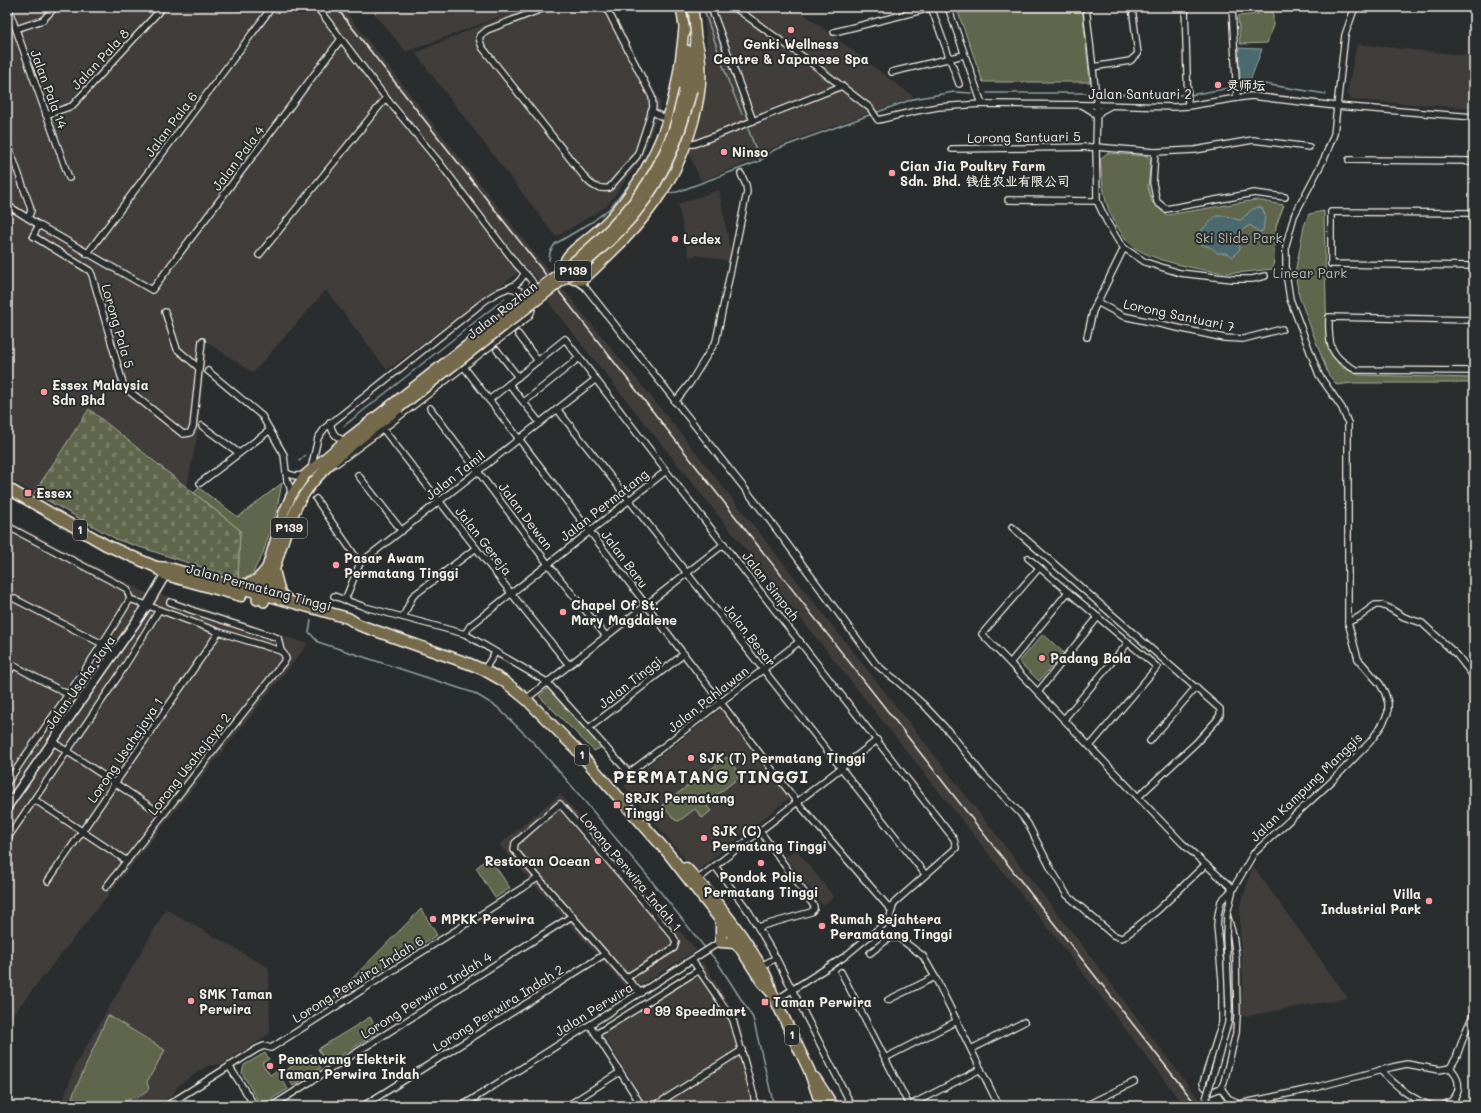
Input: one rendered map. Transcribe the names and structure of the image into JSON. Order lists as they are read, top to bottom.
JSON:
{
  "streets": {
    "highway": ["1", "Jalan Permatang Tinggi"],
    "main road": ["P139", "Jalan Rozhan"],
    "street": [
      "Jalan Pala 8",
      "Jalan Pala 14",
      "Jalan Santuari 2",
      "Jalan Pala 6",
      "Lorong Santuari 5",
      "Jalan Pala 4",
      "Lorong Santuari 7",
      "Lorong Pala 5",
      "Jalan Tamil",
      "Jalan Permatang",
      "Jalan Dewan",
      "Jalan Gereja",
      "Jalan Baru",
      "Jalan Simpah",
      "Jalan Besar",
      "Jalan Usaha Jaya",
      "Jalan Tinggi",
      "Jalan Pahlawan",
      "Lorong Usahajaya 1",
      "Lorong Usahajaya 2",
      "Jalan Kampung Manggis",
      "Lorong Perwira Indah 1",
      "Lorong Perwira Indah 6",
      "Lorong Perwira Indah 4",
      "Lorong Perwira Indah 2",
      "Jalan Perwira"
    ]
  },
  "crossings": [
    ["Jalan Pala 8", "Jalan Pala 14"],
    ["Jalan Santuari 2", "Jalan Kampung Manggis"],
    ["Jalan Pala 6", "Jalan Pala 4"],
    ["Jalan Rozhan", "Jalan Permatang Tinggi"],
    ["Jalan Tamil", "Jalan Dewan"],
    ["Jalan Tamil", "Jalan Gereja"],
    ["Jalan Tamil", "Jalan Baru"],
    ["Jalan Tamil", "Jalan Simpah"],
    ["Jalan Tamil", "Jalan Besar"],
    ["Jalan Permatang", "Jalan Dewan"],
    ["Jalan Permatang", "Jalan Gereja"],
    ["Jalan Permatang", "Jalan Baru"],
    ["Jalan Permatang", "Jalan Simpah"],
    ["Jalan Permatang", "Jalan Besar"],
    ["Jalan Baru", "Jalan Tinggi"],
    ["Jalan Baru", "Jalan Pahlawan"],
    ["Jalan Simpah", "Jalan Besar"],
    ["Jalan Simpah", "Jalan Pahlawan"],
    ["Jalan Permatang Tinggi", "Jalan Usaha Jaya"],
    ["Jalan Permatang Tinggi", "Jalan Perwira"],
    ["Jalan Besar", "Jalan Pahlawan"],
    ["Jalan Tinggi", "Jalan Pahlawan"],
    ["Lorong Perwira Indah 1", "Lorong Perwira Indah 6"]
  ],
  "districts": ["PERMATANG TINGGI"],
  "parks": ["Ski Slide Park", "Linear Park"],
  "places": {
    "other": [
      "Genki Wellness Centre & Japanese Spa",
      "灵师坛",
      "Ninso",
      "Cian Jia Poultry Farm Sdn. Bhd. 钱佳农业有限公司",
      "Ledex",
      "Essex Malaysia Sdn Bhd",
      "Pasar Awam Permatang Tinggi",
      "Chapel Of St. Mary Magdalene",
      "Padang Bola",
      "SJK (T) Permatang Tinggi",
      "SJK (C) Permatang Tinggi",
      "Restoran Ocean",
      "Pondok Polis Permatang Tinggi",
      "Villa Industrial Park",
      "MPKK Perwira",
      "Rumah Sejahtera Peramatang Tinggi",
      "SMK Taman Perwira",
      "99 Speedmart",
      "Pencawang Elektrik Taman Perwira Indah"
    ],
    "transit": ["Essex", "SRJK Permatang Tinggi", "Taman Perwira"]
  }
}
